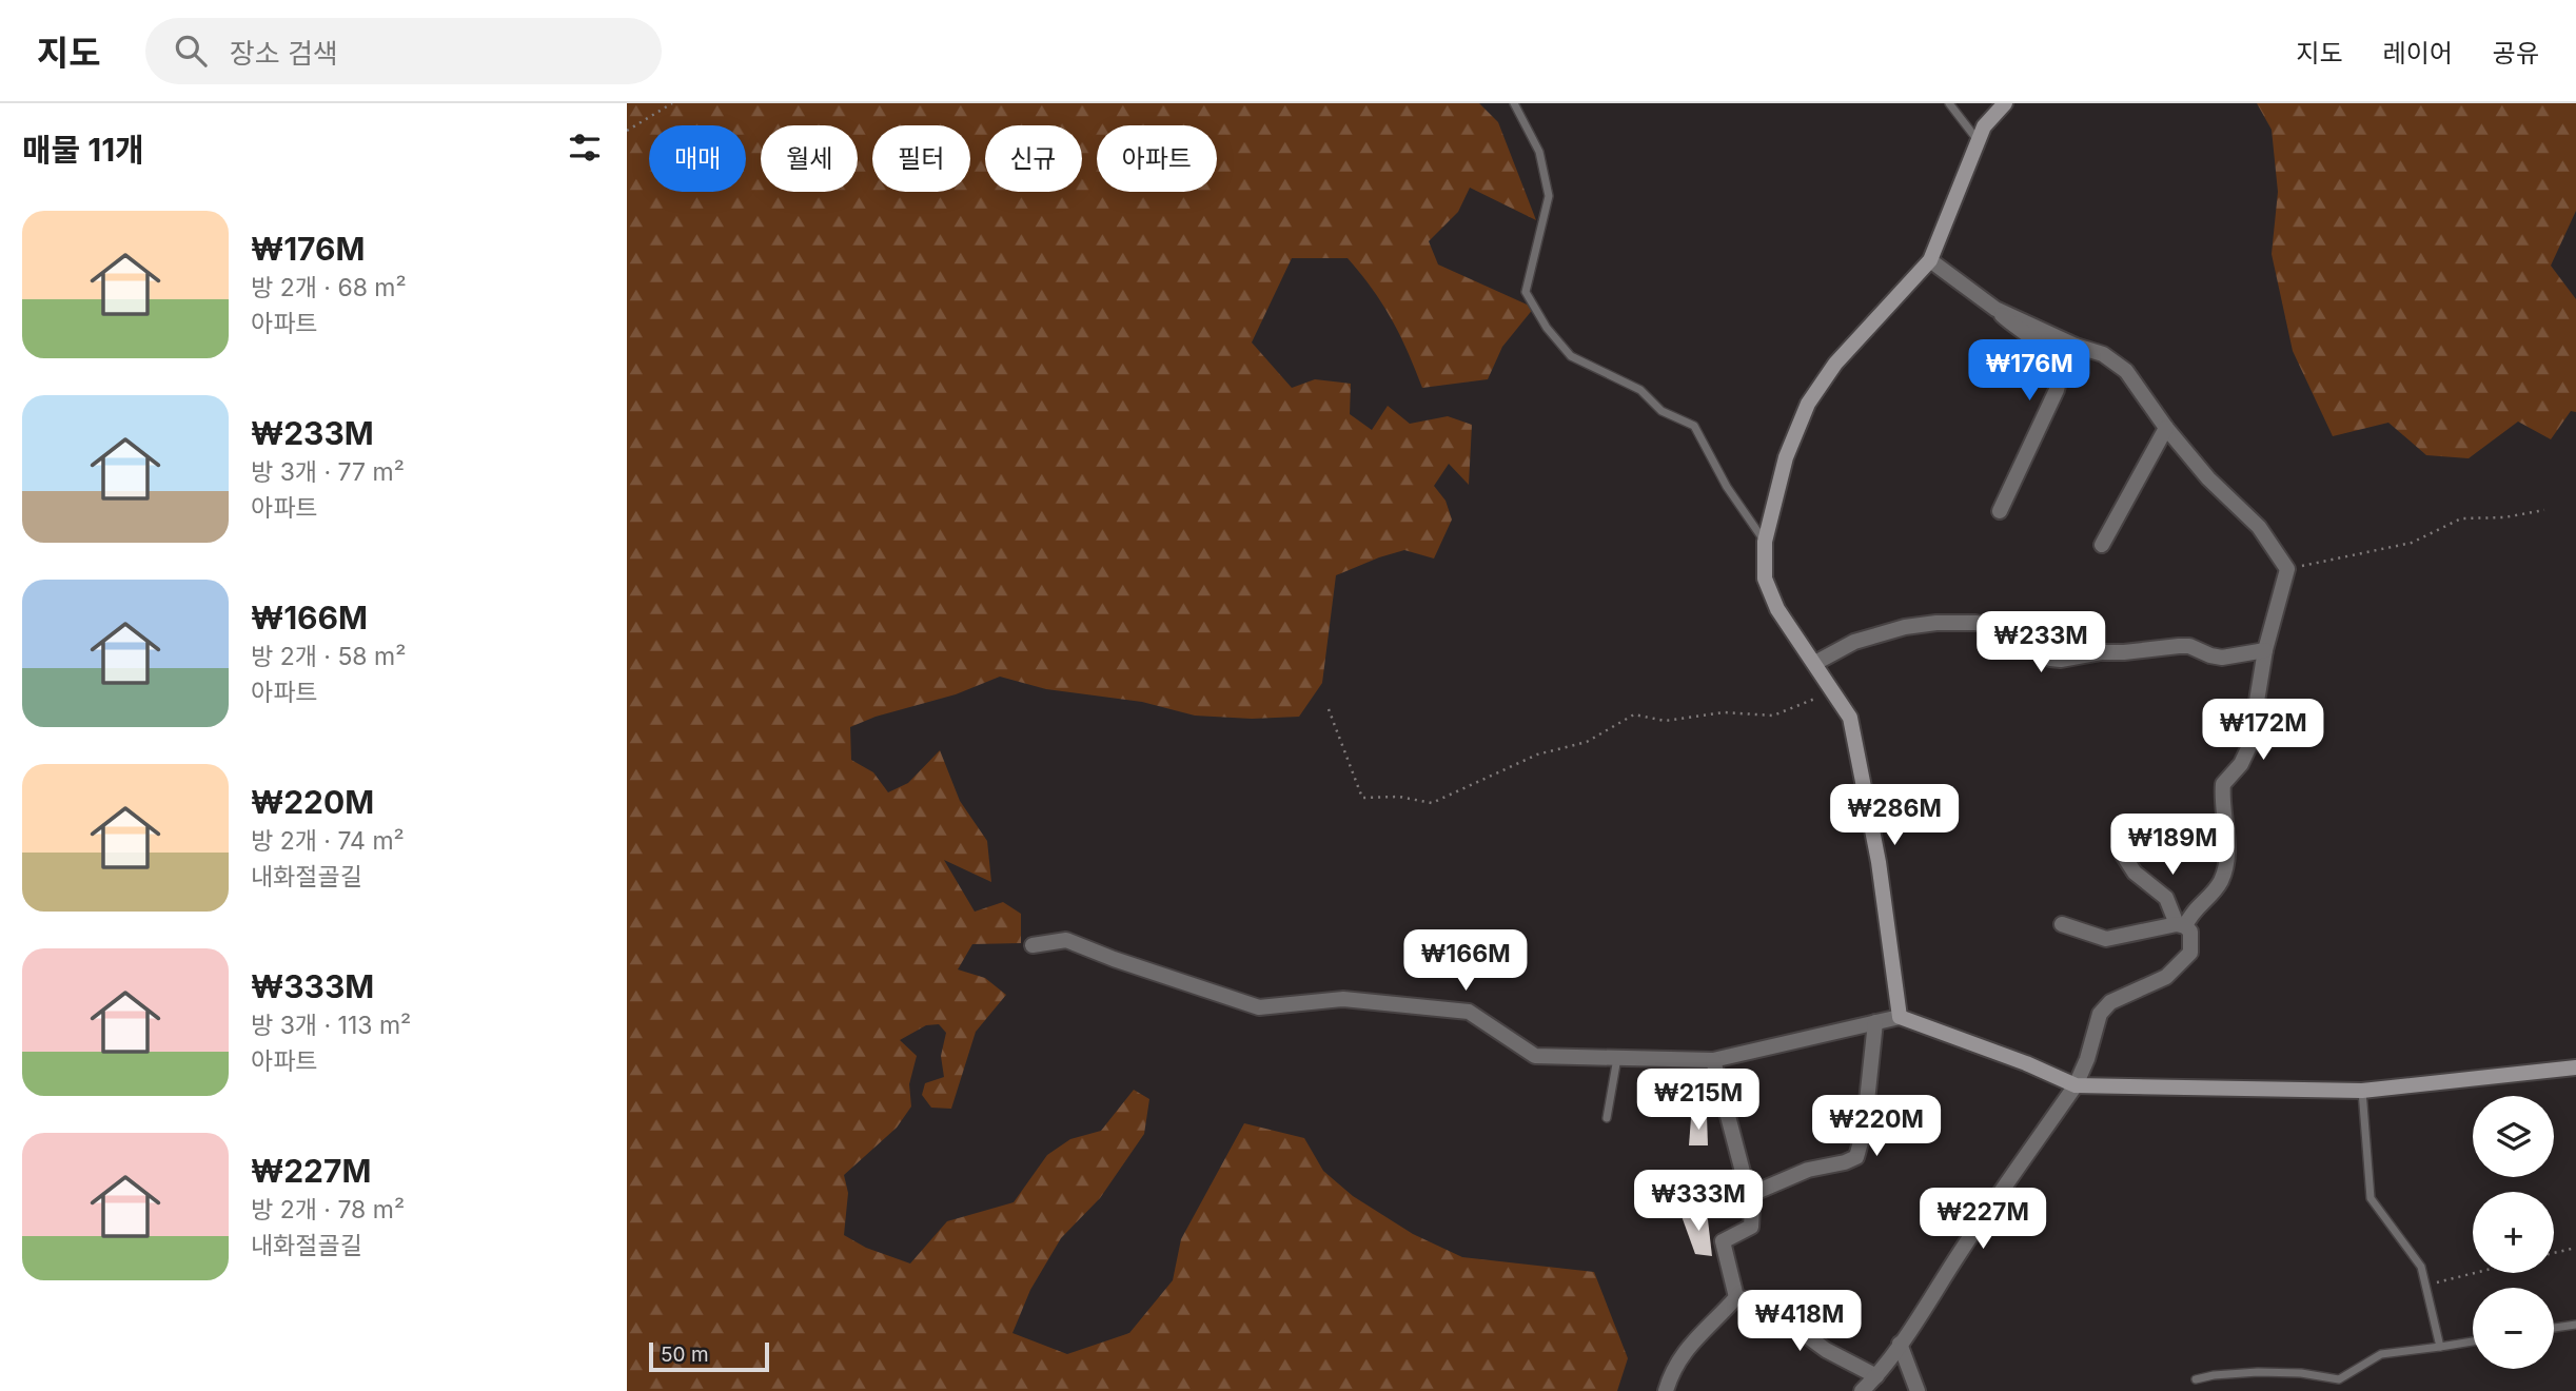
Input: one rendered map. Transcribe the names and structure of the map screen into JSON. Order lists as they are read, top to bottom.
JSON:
{
  "scale_bar": "50 m",
  "page": {
    "header": "지도",
    "search": "장소 검색",
    "nav": ["지도", "레이어", "공유"],
    "heading": "매물 11개",
    "chip": [
      "매매",
      "월세",
      "필터",
      "신규",
      "아파트"
    ],
    "list": [
      {
        "name": "₩176M",
        "note": "방 2개 · 68 m² · 아파트"
      },
      {
        "name": "₩233M",
        "note": "방 3개 · 77 m² · 아파트"
      },
      {
        "name": "₩166M",
        "note": "방 2개 · 58 m² · 아파트"
      },
      {
        "name": "₩220M",
        "note": "방 2개 · 74 m² · 내화절골길"
      },
      {
        "name": "₩333M",
        "note": "방 3개 · 113 m² · 아파트"
      },
      {
        "name": "₩227M",
        "note": "방 2개 · 78 m² · 내화절골길"
      }
    ],
    "price": [
      "₩176M",
      "₩233M",
      "₩172M",
      "₩286M",
      "₩189M",
      "₩166M",
      "₩215M",
      "₩220M",
      "₩333M",
      "₩227M",
      "₩418M"
    ],
    "map_buttons": ["+", "−"],
    "scale": "50 m"
  }
}
